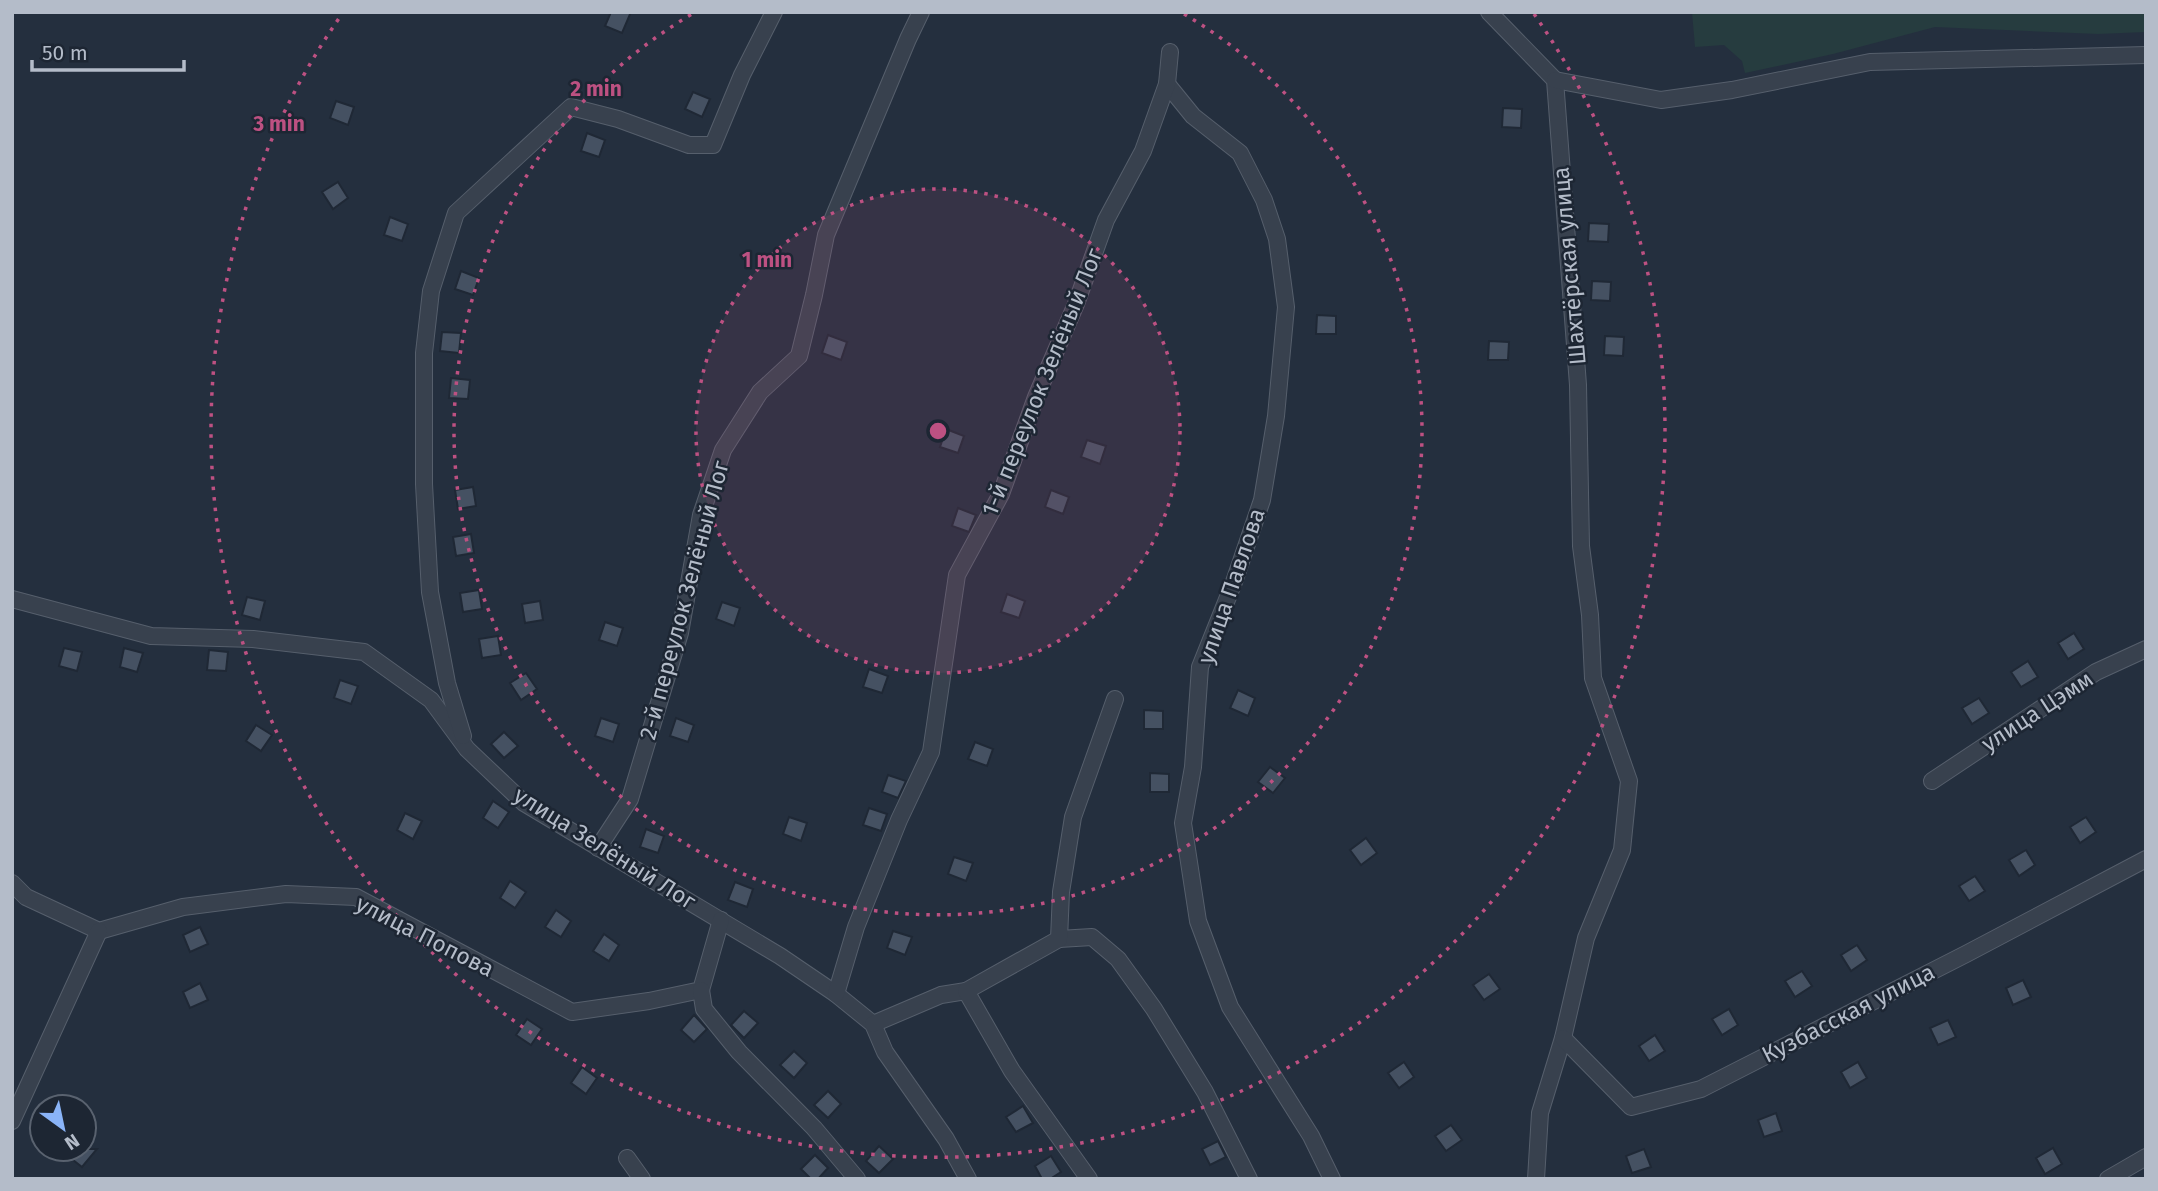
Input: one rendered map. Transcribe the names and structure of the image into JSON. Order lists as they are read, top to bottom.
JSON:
{
  "streets": {
    "street": [
      "Шахтёрская улица",
      "1-й переулок Зелёный Лог",
      "улица Павлова",
      "2-й переулок Зелёный Лог",
      "улица Цэмм",
      "улица Зелёный Лог",
      "улица Попова",
      "Кузбасская улица"
    ]
  },
  "crossings": [
    ["Шахтёрская улица", "Кузбасская улица"],
    ["1-й переулок Зелёный Лог", "улица Павлова"],
    ["1-й переулок Зелёный Лог", "улица Зелёный Лог"],
    ["2-й переулок Зелёный Лог", "улица Зелёный Лог"]
  ],
  "scale_bar": "50 m",
  "north": "bottom right",
  "rings": ["2 min", "3 min", "1 min"]
}
